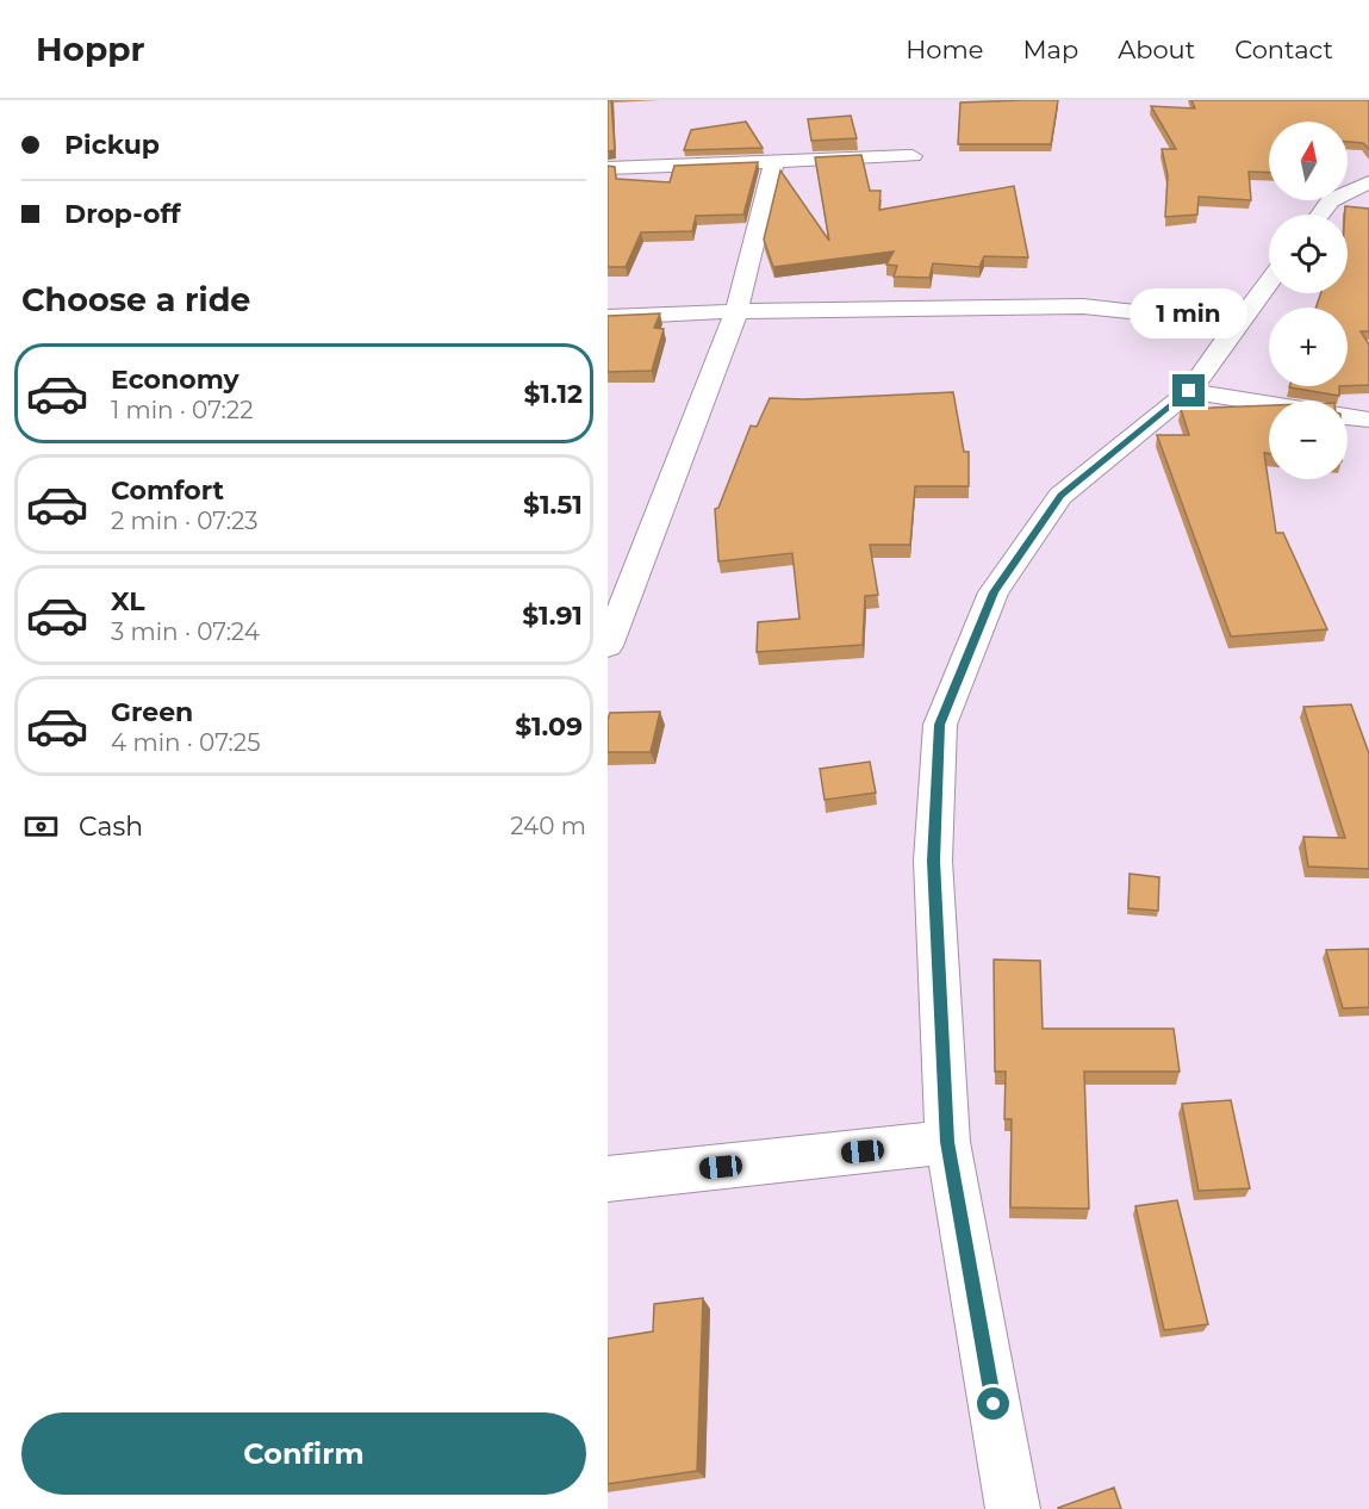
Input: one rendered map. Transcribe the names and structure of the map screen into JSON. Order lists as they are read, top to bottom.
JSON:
{
  "north": "top",
  "page": {
    "header": "Hoppr",
    "nav": [
      "Home",
      "Map",
      "About",
      "Contact"
    ],
    "banner": ["Pickup", "Drop-off"],
    "map_buttons": ["+", "−"],
    "heading": "Choose a ride",
    "bubble": "1 min",
    "list": [
      {
        "name": "Economy",
        "note": "1 min · 07:22",
        "value": "$1.12"
      },
      {
        "name": "Comfort",
        "note": "2 min · 07:23",
        "value": "$1.51"
      },
      {
        "name": "XL",
        "note": "3 min · 07:24",
        "value": "$1.91"
      },
      {
        "name": "Green",
        "note": "4 min · 07:25",
        "value": "$1.09"
      }
    ],
    "pay": ["Cash", "240 m"],
    "buttons": "Confirm"
  }
}
